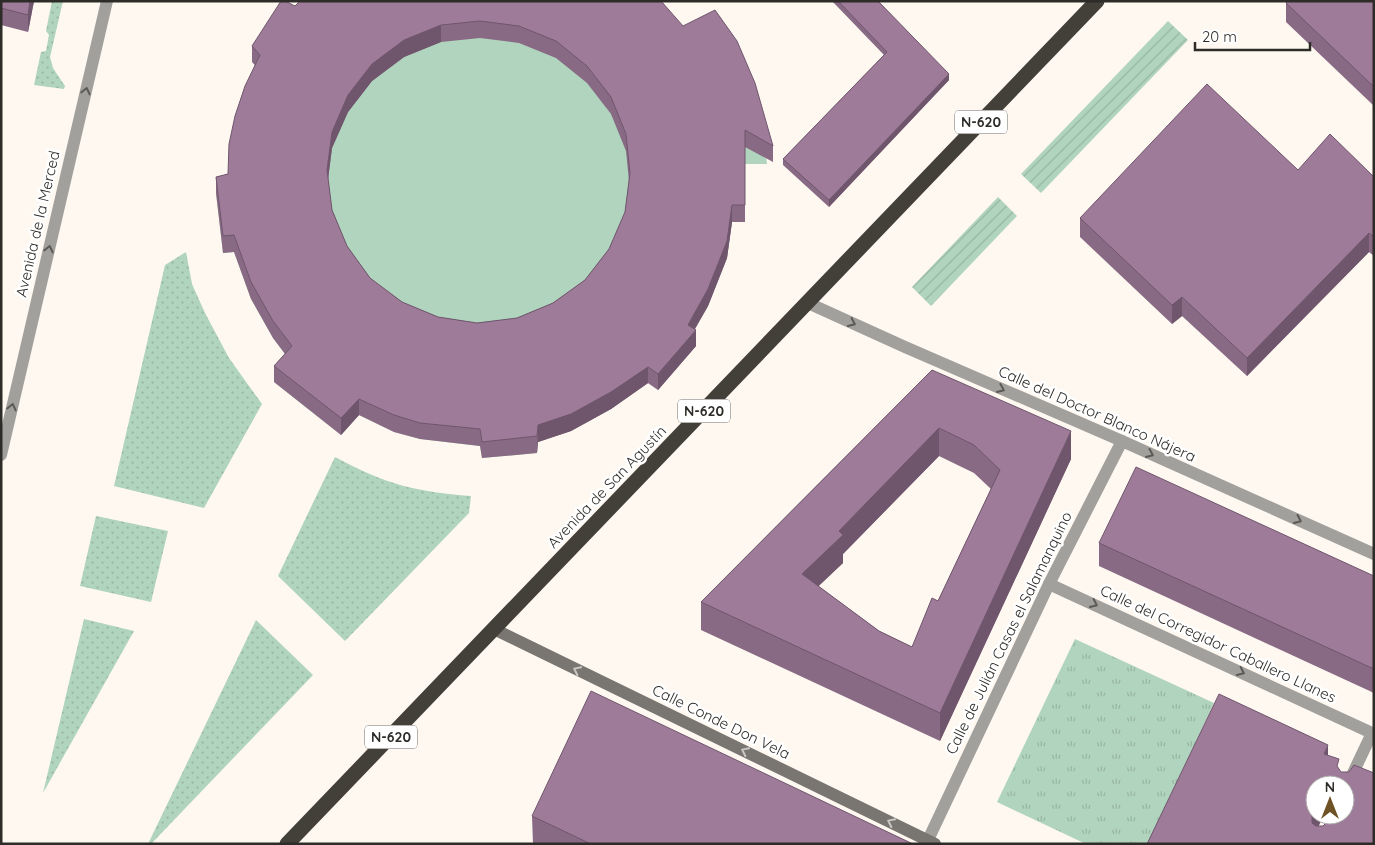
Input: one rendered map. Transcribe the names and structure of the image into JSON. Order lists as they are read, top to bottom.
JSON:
{
  "streets": {
    "highway": ["N-620", "Avenida de San Agustín"],
    "main road": ["Calle Conde Don Vela"],
    "street": [
      "Avenida de la Merced",
      "Calle del Doctor Blanco Nájera",
      "Calle de Julián Casas el Salamanquino",
      "Calle del Corregidor Caballero Llanes"
    ]
  },
  "crossings": [
    ["Calle del Doctor Blanco Nájera", "Avenida de San Agustín"],
    ["Calle del Doctor Blanco Nájera", "Calle de Julián Casas el Salamanquino"],
    ["Avenida de San Agustín", "Calle Conde Don Vela"],
    ["Calle de Julián Casas el Salamanquino", "Calle del Corregidor Caballero Llanes"],
    ["Calle de Julián Casas el Salamanquino", "Calle Conde Don Vela"]
  ],
  "one_way": [
    "Avenida de la Merced",
    "Calle del Doctor Blanco Nájera",
    "Calle del Corregidor Caballero Llanes",
    "Calle Conde Don Vela"
  ],
  "scale_bar": "20 m",
  "north": "top"
}
